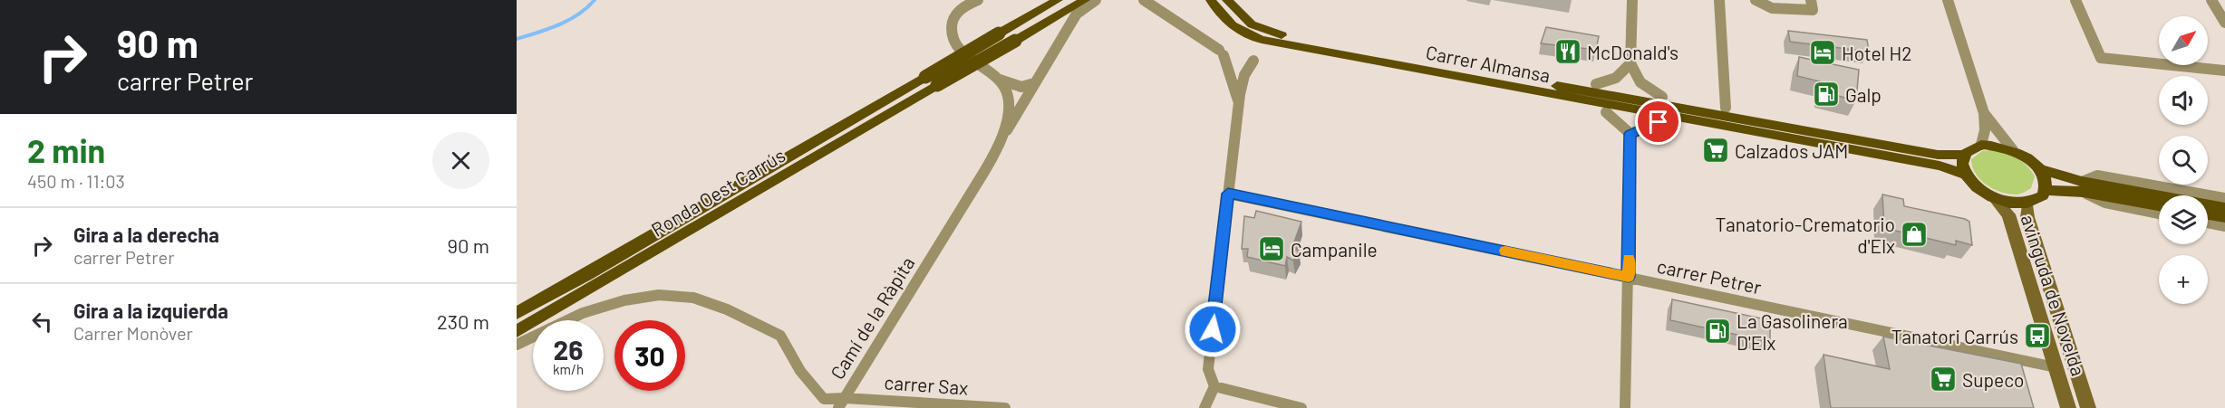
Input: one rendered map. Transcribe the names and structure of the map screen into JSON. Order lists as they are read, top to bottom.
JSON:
{
  "streets": {
    "main road": ["Carrer Almansa", "Ronda Oest Carrús", "avinguda de Novelda"],
    "street": ["carrer Petrer", "Camí de la Ràpita", "carrer Sax"]
  },
  "crossings": [
    ["Carrer Almansa", "avinguda de Novelda"],
    ["carrer Petrer", "avinguda de Novelda"],
    ["Camí de la Ràpita", "carrer Sax"]
  ],
  "places": {
    "restaurant": ["McDonald's"],
    "hotel": ["Hotel H2", "Campanile"],
    "fuel station": ["Galp", "La Gasolinera D'Elx"],
    "supermarket": ["Calzados JAM", "Supeco"],
    "shop": ["Tanatorio-Crematorio d'Elx"],
    "bus stop": ["Tanatori Carrús"]
  },
  "north": "top right",
  "page": {
    "turn": ["90 m", "carrer Petrer"],
    "map_buttons": "+",
    "heading": ["2 min", "450 m · 11:03"],
    "list": [
      {
        "name": "Gira a la derecha",
        "note": "carrer Petrer",
        "value": "90 m"
      },
      {
        "name": "Gira a la izquierda",
        "note": "Carrer Monòver",
        "value": "230 m"
      }
    ],
    "speed": "26 km/h",
    "limit": "30"
  }
}
